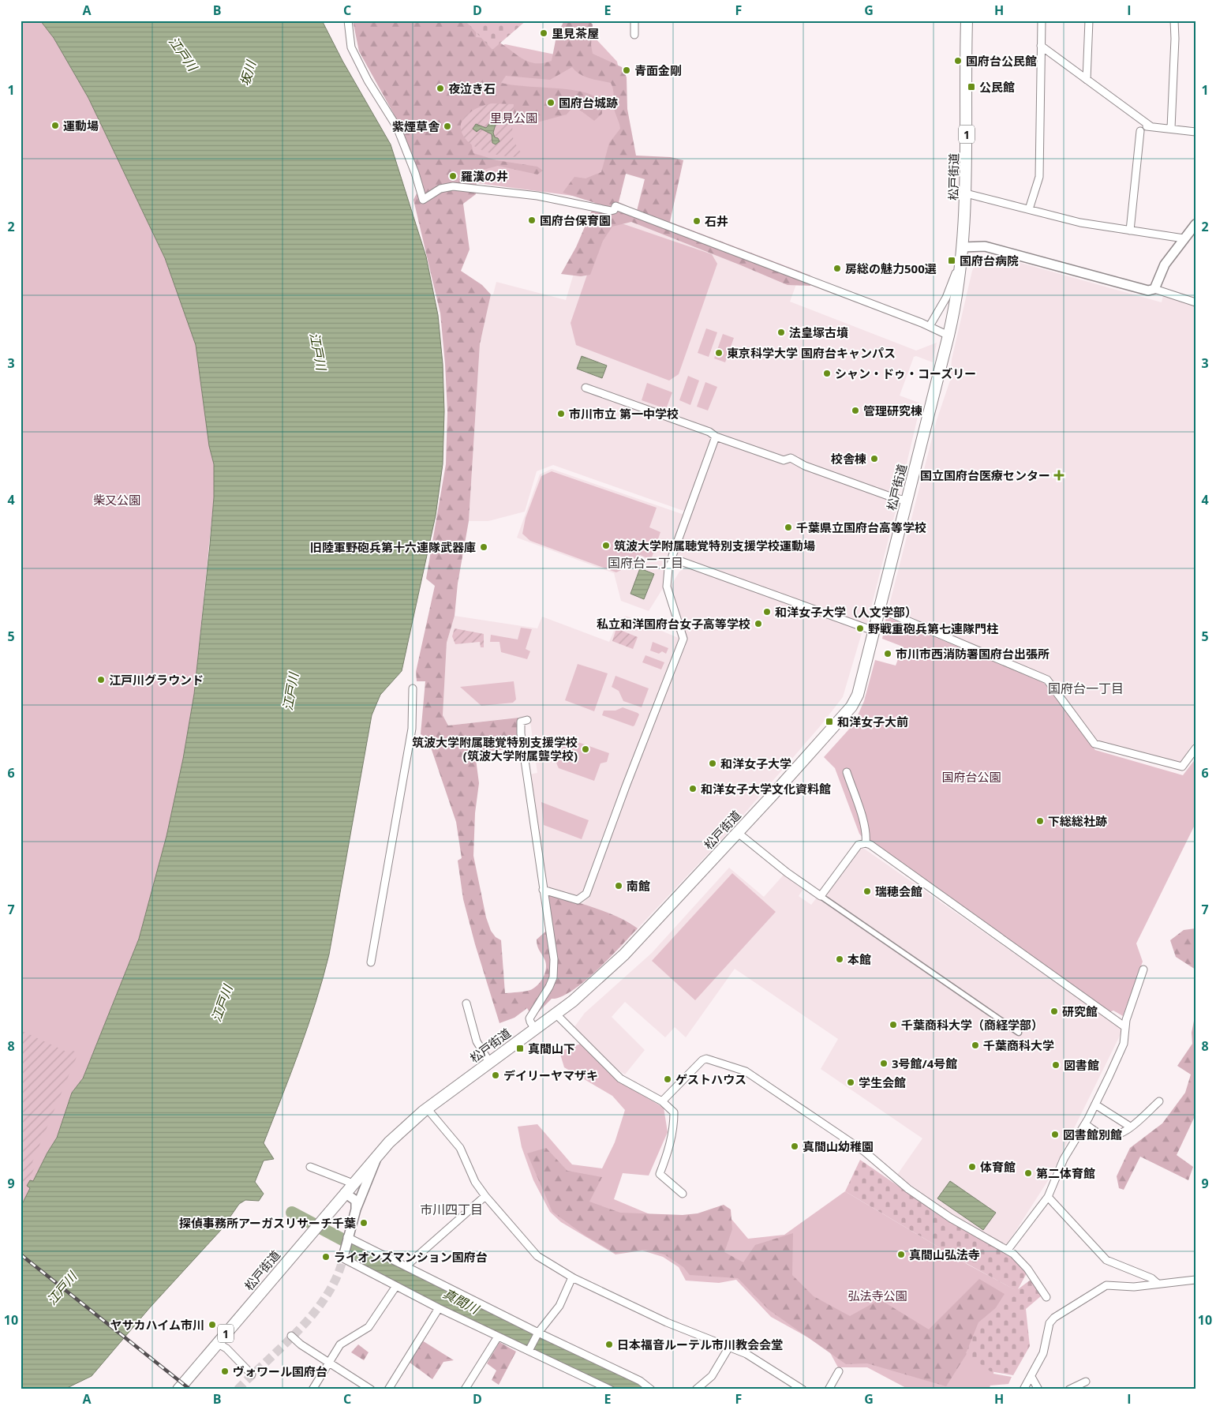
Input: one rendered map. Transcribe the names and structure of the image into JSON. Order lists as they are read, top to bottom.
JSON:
{
  "streets": {
    "main road": ["1", "松戸街道"]
  },
  "districts": ["国府台二丁目", "国府台一丁目", "市川四丁目"],
  "water": ["江戸川", "坂川", "真間川"],
  "parks": [
    "里見公園",
    "柴又公園",
    "国府台公園",
    "弘法寺公園"
  ],
  "places": {
    "other": [
      "里見茶屋",
      "国府台公民館",
      "青面金剛",
      "夜泣き石",
      "国府台城跡",
      "運動場",
      "紫煙草舎",
      "羅漢の井",
      "国府台保育園",
      "石井",
      "房総の魅力500選",
      "法皇塚古墳",
      "東京科学大学 国府台キャンパス",
      "シャン・ドゥ・コーズリー",
      "管理研究棟",
      "市川市立 第一中学校",
      "校舎棟",
      "千葉県立国府台高等学校",
      "筑波大学附属聴覚特別支援学校運動場",
      "旧陸軍野砲兵第十六連隊武器庫",
      "和洋女子大学（人文学部）",
      "私立和洋国府台女子高等学校",
      "野戦重砲兵第七連隊門柱",
      "市川市西消防署国府台出張所",
      "江戸川グラウンド",
      "筑波大学附属聴覚特別支援学校 (筑波大学附属聾学校)",
      "和洋女子大学",
      "和洋女子大学文化資料館",
      "下総総社跡",
      "南館",
      "瑞穂会館",
      "本館",
      "研究館",
      "千葉商科大学（商経学部）",
      "千葉商科大学",
      "3号館/4号館",
      "図書館",
      "デイリーヤマザキ",
      "ゲストハウス",
      "学生会館",
      "図書館別館",
      "真間山幼稚園",
      "体育館",
      "第二体育館",
      "探偵事務所アーガスリサーチ千葉",
      "真間山弘法寺",
      "ライオンズマンション国府台",
      "ヤサカハイム市川",
      "日本福音ルーテル市川教会会堂",
      "ヴォワール国府台"
    ],
    "transit": [
      "公民館",
      "国府台病院",
      "和洋女子大前",
      "真間山下"
    ],
    "health": ["国立国府台医療センター"]
  },
  "grid": {
    "columns": [
      "A",
      "B",
      "C",
      "D",
      "E",
      "F",
      "G",
      "H",
      "I"
    ],
    "rows": [
      "1",
      "2",
      "3",
      "4",
      "5",
      "6",
      "7",
      "8",
      "9",
      "10"
    ]
  }
}
